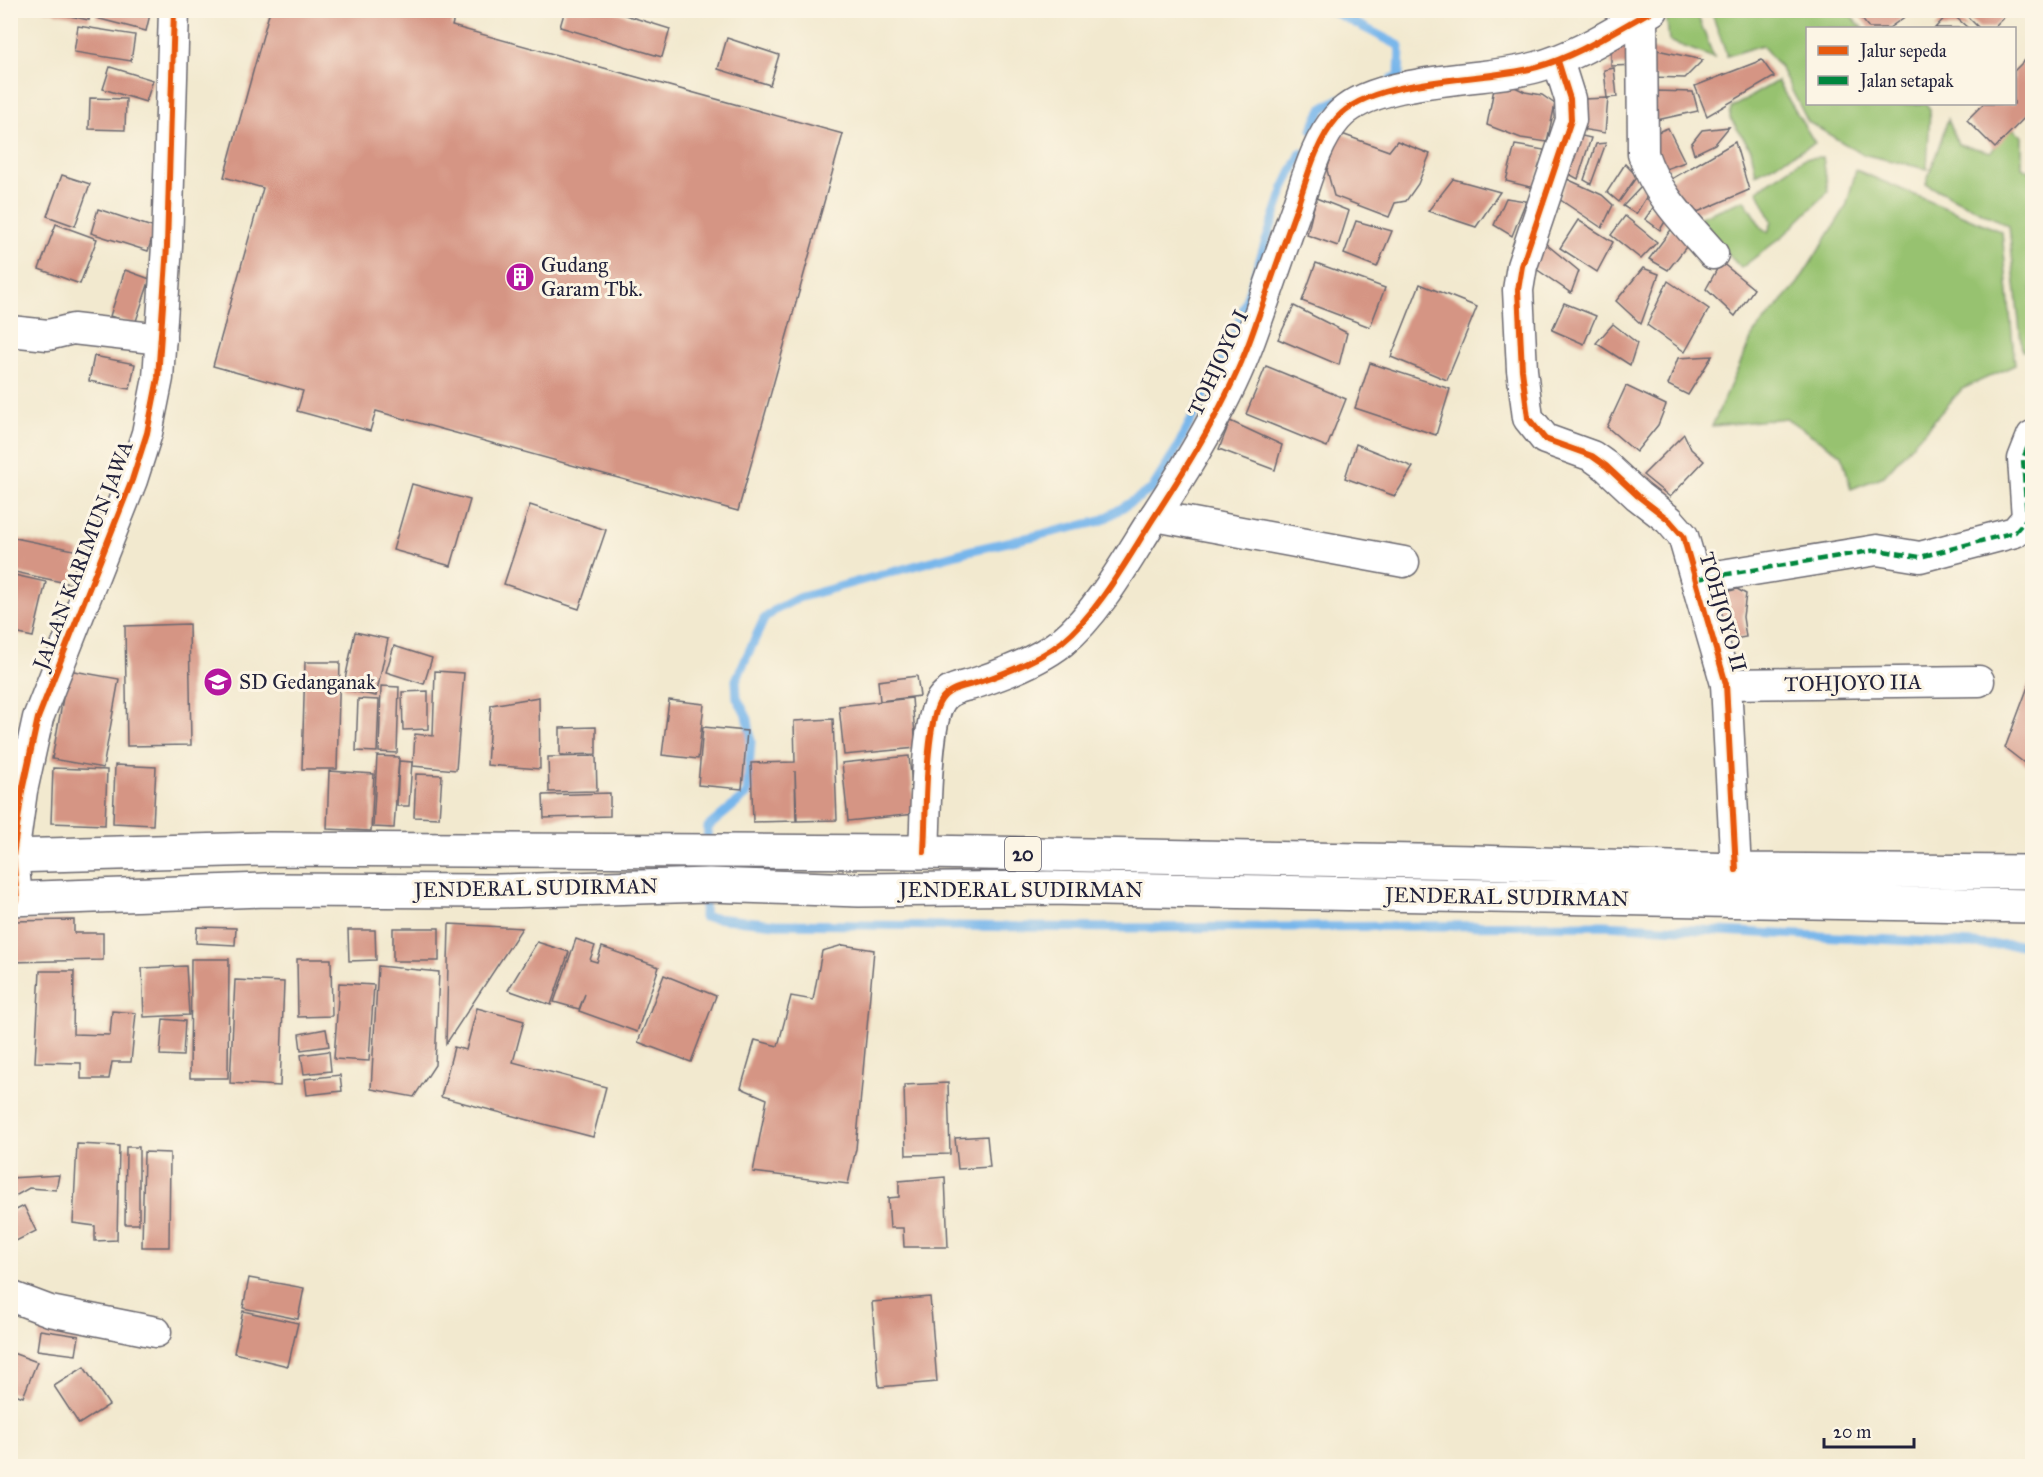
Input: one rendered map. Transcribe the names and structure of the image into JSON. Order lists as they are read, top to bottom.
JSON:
{
  "streets": {
    "highway": ["20", "JENDERAL SUDIRMAN"],
    "street": [
      "TOHJOYO I",
      "JALAN KARIMUN JAWA",
      "TOHJOYO II",
      "TOHJOYO IIA"
    ]
  },
  "crossings": [
    ["TOHJOYO I", "TOHJOYO II"],
    ["TOHJOYO I", "JENDERAL SUDIRMAN"],
    ["JALAN KARIMUN JAWA", "JENDERAL SUDIRMAN"],
    ["TOHJOYO II", "TOHJOYO IIA"],
    ["TOHJOYO II", "JENDERAL SUDIRMAN"]
  ],
  "places": {
    "building": ["Gudang Garam Tbk."],
    "school or university": ["SD Gedanganak"]
  },
  "legend": ["Jalur sepeda", "Jalan setapak"],
  "scale_bar": "20 m"
}
